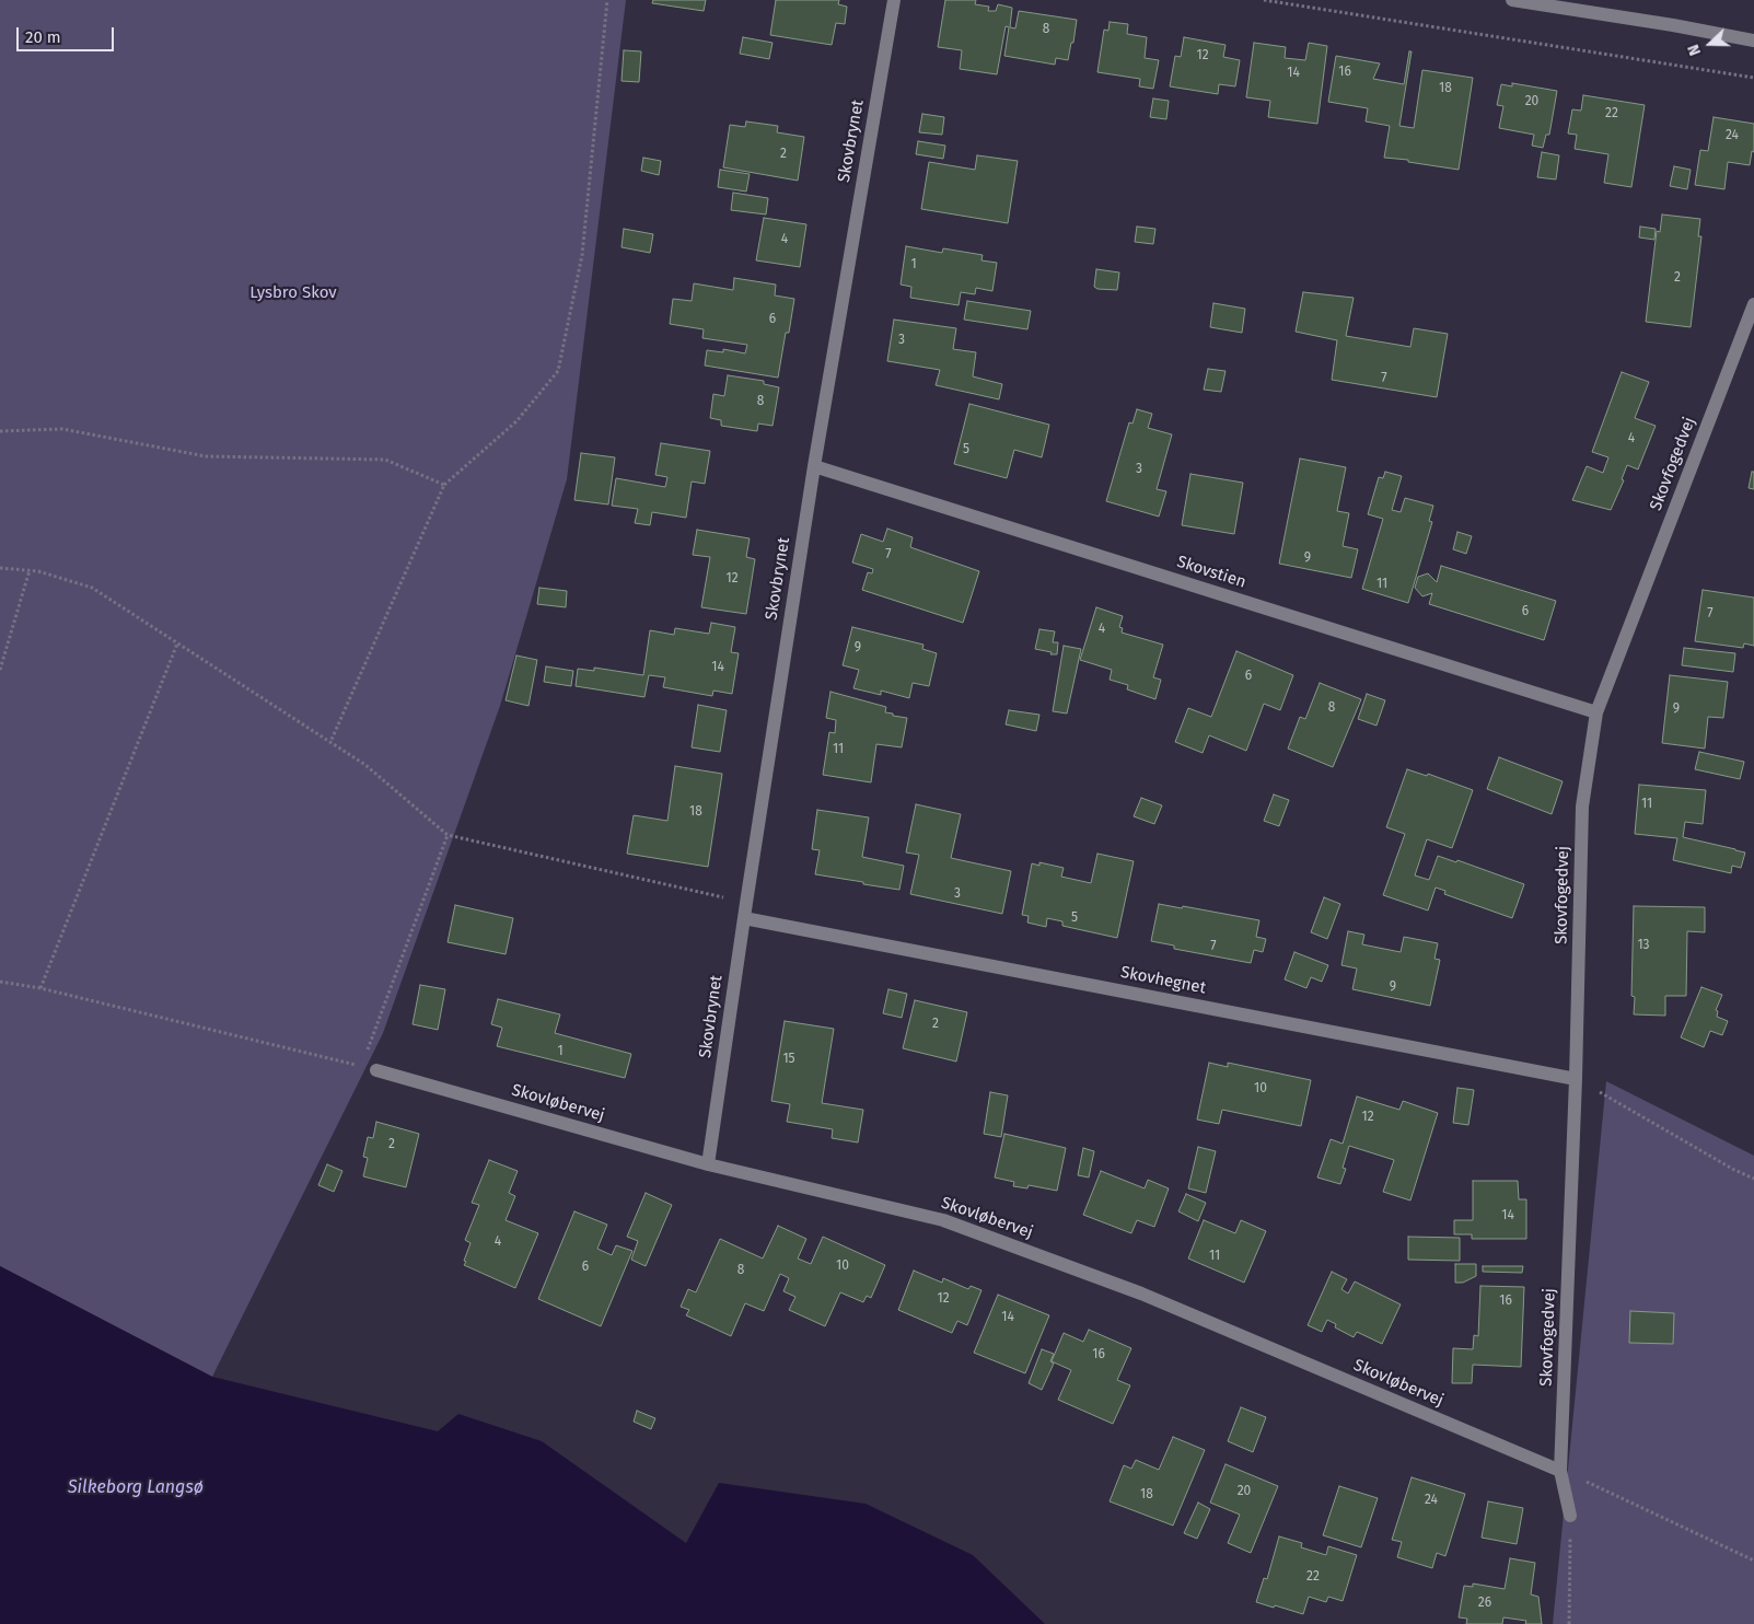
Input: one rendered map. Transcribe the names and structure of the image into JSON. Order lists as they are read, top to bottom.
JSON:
{
  "streets": {
    "street": [
      "Skovbrynet",
      "Skovfogedvej",
      "Skovstien",
      "Skovhegnet",
      "Skovløbervej"
    ]
  },
  "crossings": [
    ["Skovbrynet", "Skovstien"],
    ["Skovbrynet", "Skovhegnet"],
    ["Skovbrynet", "Skovløbervej"],
    ["Skovfogedvej", "Skovstien"],
    ["Skovfogedvej", "Skovhegnet"],
    ["Skovfogedvej", "Skovløbervej"]
  ],
  "water": ["Silkeborg Langsø"],
  "parks": ["Lysbro Skov"],
  "house_numbers": [
    "8",
    "12",
    "16",
    "14",
    "18",
    "20",
    "22",
    "24",
    "2",
    "4",
    "1",
    "2",
    "6",
    "3",
    "7",
    "8",
    "4",
    "5",
    "3",
    "7",
    "9",
    "12",
    "11",
    "6",
    "7",
    "4",
    "9",
    "14",
    "6",
    "8",
    "9",
    "11",
    "11",
    "18",
    "3",
    "5",
    "13",
    "7",
    "9",
    "2",
    "1",
    "15",
    "10",
    "12",
    "2",
    "14",
    "4",
    "11",
    "10",
    "6",
    "8",
    "12",
    "16",
    "14",
    "16",
    "20",
    "18",
    "24",
    "22",
    "26"
  ],
  "scale_bar": "20 m",
  "north": "left"
}
